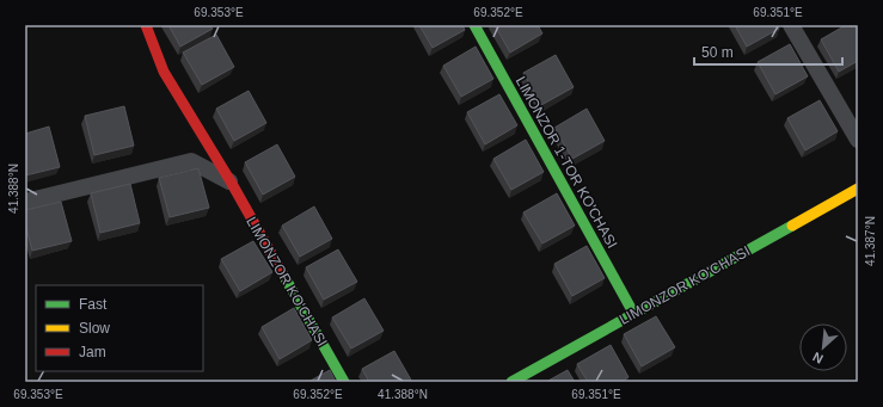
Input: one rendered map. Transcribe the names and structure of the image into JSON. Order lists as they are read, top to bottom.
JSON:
{
  "streets": {
    "street": ["LIMONZOR 1-TOR KO'CHASI", "LIMONZOR KO'CHASI"]
  },
  "crossings": [
    ["LIMONZOR 1-TOR KO'CHASI", "LIMONZOR KO'CHASI"]
  ],
  "legend": ["Fast", "Slow", "Jam"],
  "scale_bar": "50 m",
  "north": "bottom left",
  "coordinates": [
    "69.353°E",
    "69.352°E",
    "69.351°E",
    "41.388°N",
    "41.387°N"
  ]
}
